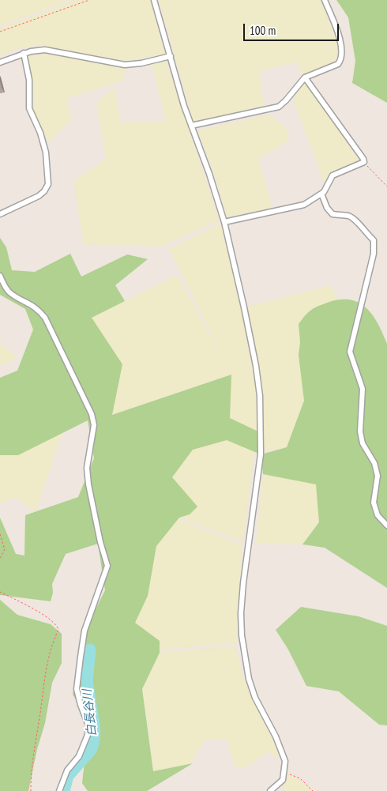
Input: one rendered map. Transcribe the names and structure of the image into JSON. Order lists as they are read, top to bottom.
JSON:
{
  "water": ["白長谷川"],
  "scale_bar": "100 m"
}
